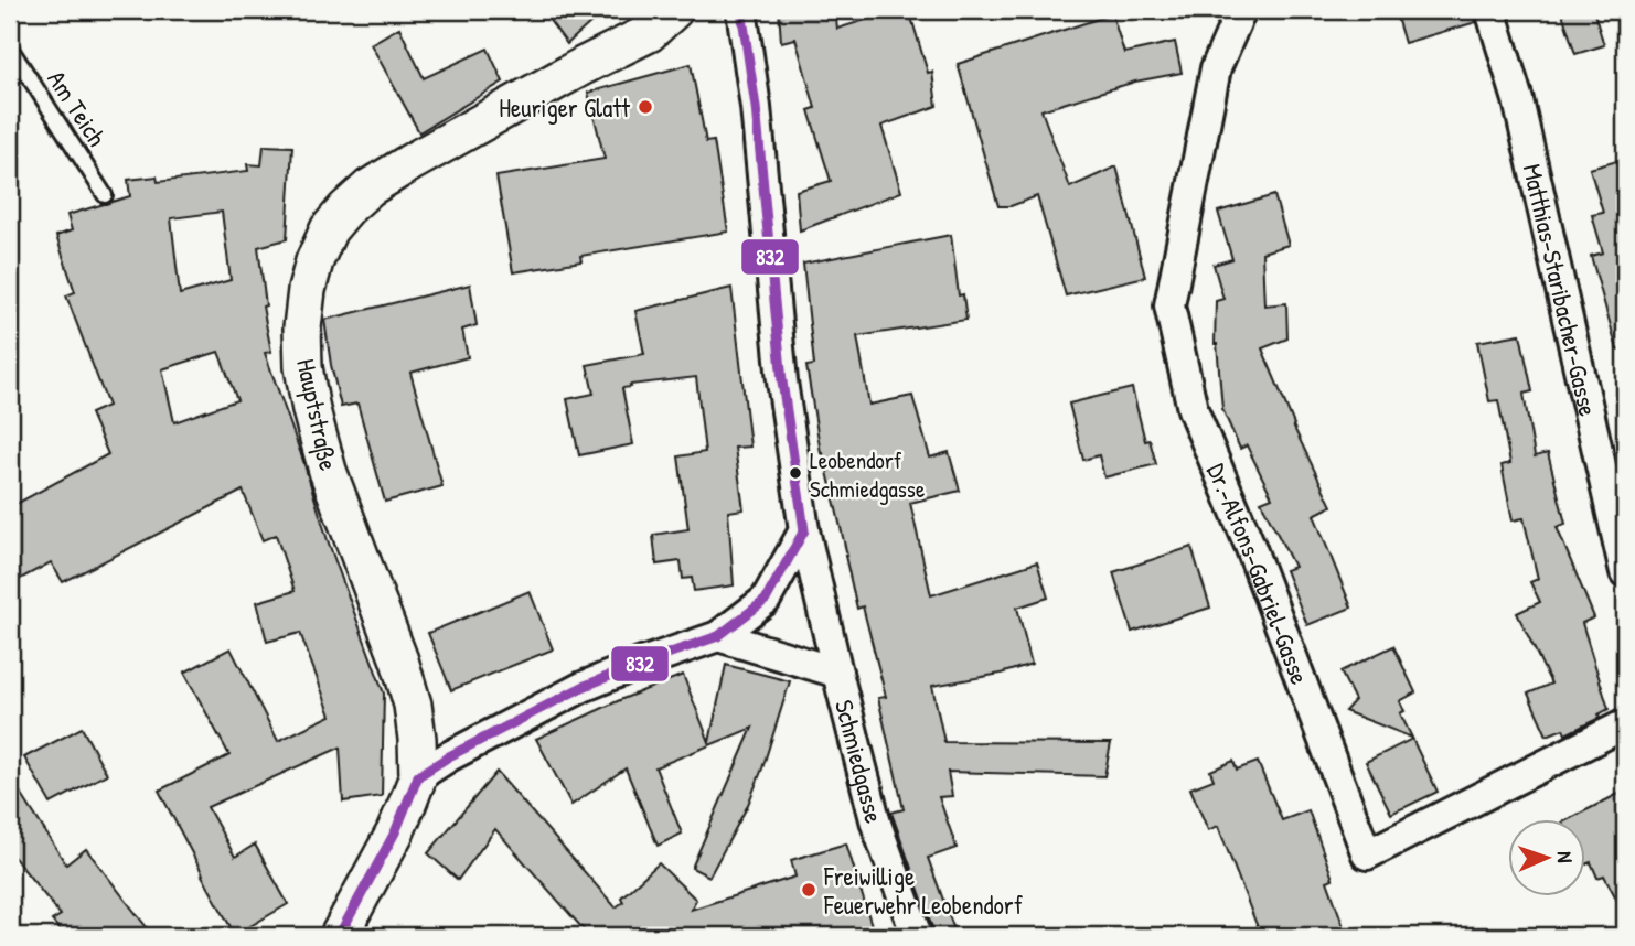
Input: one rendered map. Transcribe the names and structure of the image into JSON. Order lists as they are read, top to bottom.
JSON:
{
  "streets": {
    "street": [
      "Matthias-Staribacher-Gasse",
      "Hauptstraße",
      "Dr.-Alfons-Gabriel-Gasse",
      "Schmiedgasse"
    ],
    "lane": ["Am Teich"]
  },
  "places": ["Heuriger Glatt", "Leobendorf Schmiedgasse", "Freiwillige Feuerwehr Leobendorf"],
  "lines": ["transit line 832"],
  "north": "right"
}
